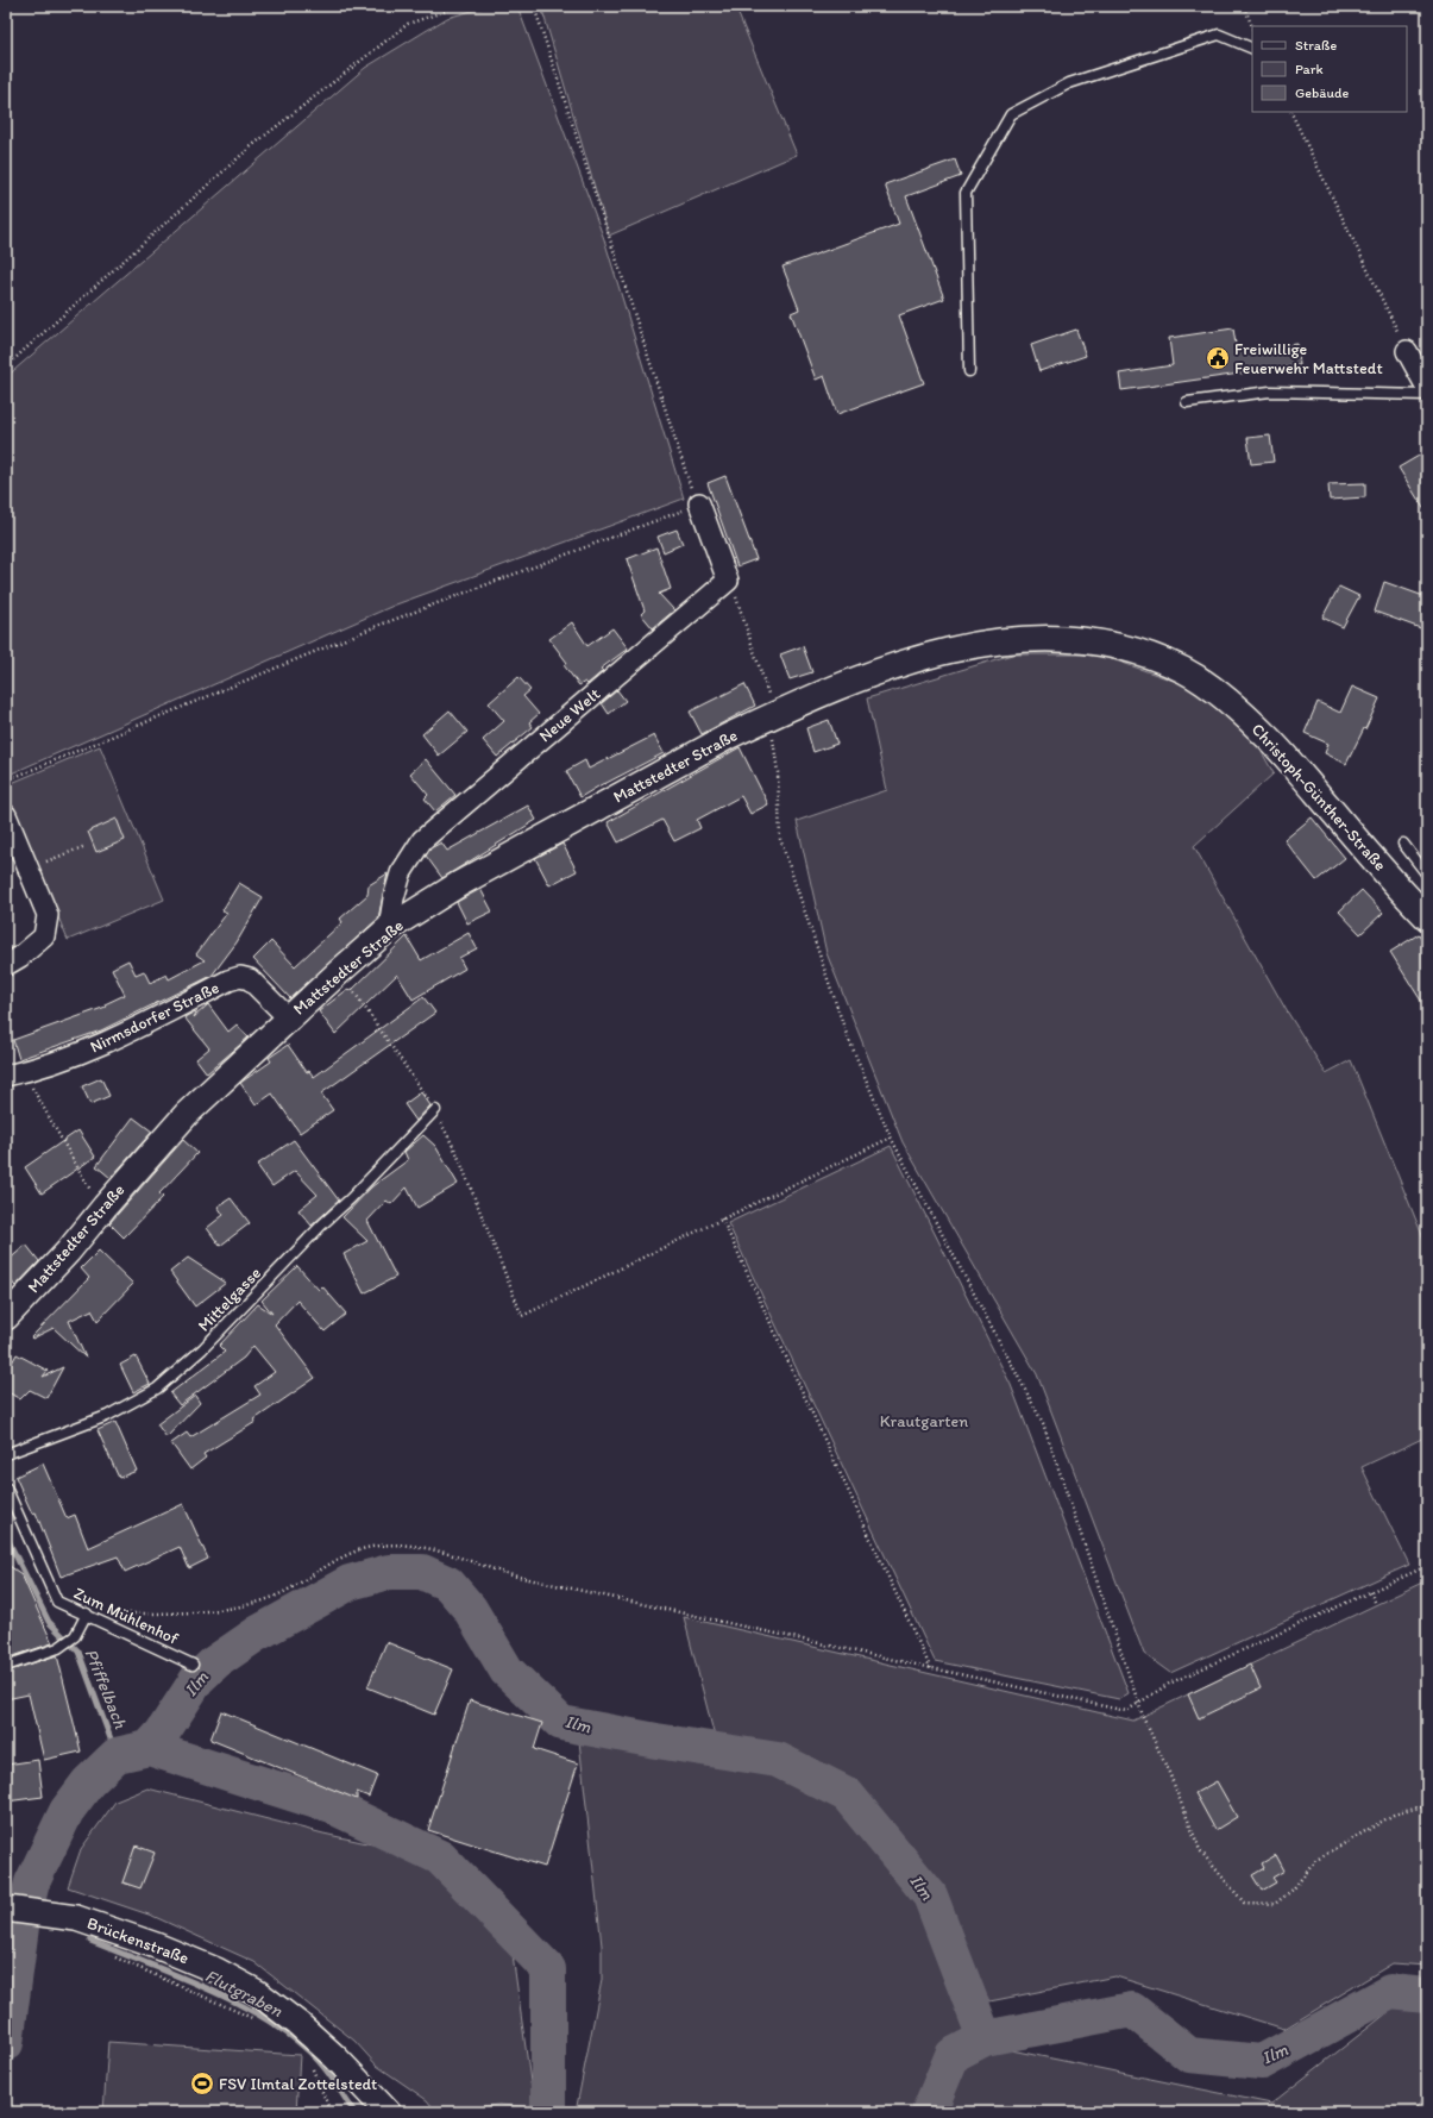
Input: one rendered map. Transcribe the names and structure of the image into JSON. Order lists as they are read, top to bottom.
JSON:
{
  "streets": {
    "street": [
      "Neue Welt",
      "Mattstedter Straße",
      "Christoph-Günther-Straße",
      "Nirmsdorfer Straße",
      "Brückenstraße"
    ],
    "lane": ["Mittelgasse", "Zum Mühlenhof"]
  },
  "crossings": [
    ["Neue Welt", "Mattstedter Straße"],
    ["Mattstedter Straße", "Christoph-Günther-Straße"],
    ["Mattstedter Straße", "Nirmsdorfer Straße"]
  ],
  "water": ["Ilm", "Pfiffelbach", "Flutgraben"],
  "parks": ["Krautgarten"],
  "places": {
    "public building": ["Freiwillige Feuerwehr Mattstedt"],
    "sports": ["FSV Ilmtal Zottelstedt"]
  },
  "legend": ["Straße", "Park", "Gebäude"]
}
